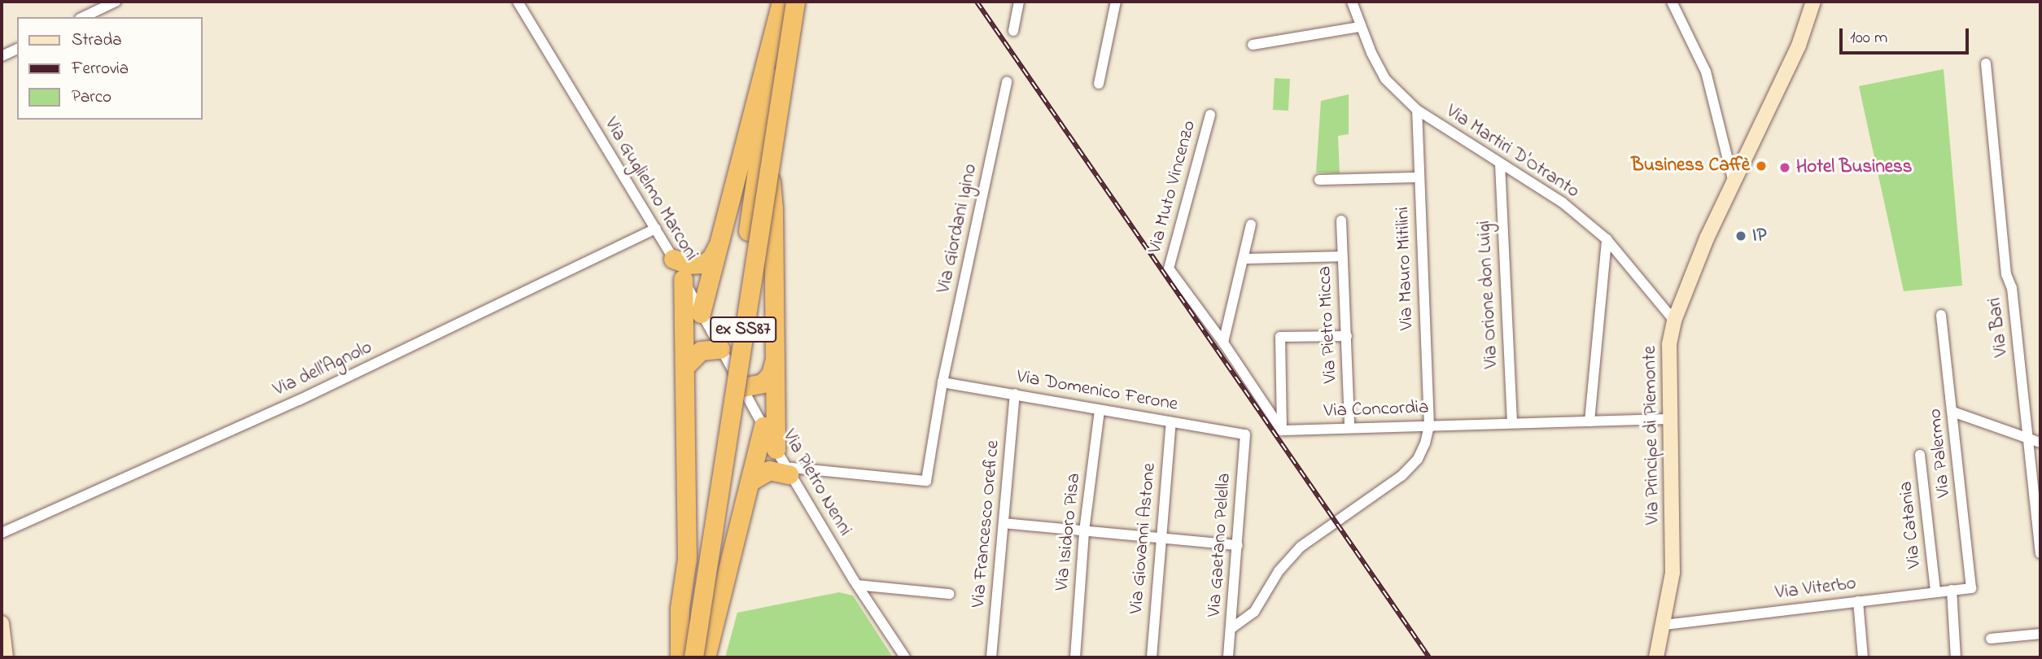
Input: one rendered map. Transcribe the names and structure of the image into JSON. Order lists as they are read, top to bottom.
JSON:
{
  "streets": {
    "highway": ["ex SS87"],
    "main road": ["Via Principe di Piemonte"],
    "street": [
      "Via Martiri D'Otranto",
      "Via Muto Vincenzo",
      "Via Guglielmo Marconi",
      "Via Giordani Igino",
      "Via Mauro Mitilini",
      "Via Orione don Luigi",
      "Via Pietro Micca",
      "Via Bari",
      "Via dell'Agnolo",
      "Via Domenico Ferone",
      "Via Concordia",
      "Via Palermo",
      "Via Pietro Nenni",
      "Via Francesco Orefice",
      "Via Catania",
      "Via Isidoro Pisa",
      "Via Giovanni Astone",
      "Via Gaetano Pelella",
      "Via Viterbo"
    ]
  },
  "crossings": [
    ["Via Martiri D'Otranto", "Via Mauro Mitilini"],
    ["Via Martiri D'Otranto", "Via Orione don Luigi"],
    ["Via Martiri D'Otranto", "Via Principe di Piemonte"],
    ["Via Guglielmo Marconi", "Via dell'Agnolo"],
    ["Via Guglielmo Marconi", "Via Pietro Nenni"],
    ["Via Giordani Igino", "Via Domenico Ferone"],
    ["Via Giordani Igino", "Via Pietro Nenni"],
    ["Via Mauro Mitilini", "Via Concordia"],
    ["Via Mauro Mitilini", "Via Gaetano Pelella"],
    ["Via Orione don Luigi", "Via Concordia"],
    ["Via Pietro Micca", "Via Concordia"],
    ["Via Domenico Ferone", "Via Francesco Orefice"],
    ["Via Domenico Ferone", "Via Isidoro Pisa"],
    ["Via Domenico Ferone", "Via Giovanni Astone"],
    ["Via Domenico Ferone", "Via Gaetano Pelella"],
    ["Via Concordia", "Via Principe di Piemonte"],
    ["Via Principe di Piemonte", "Via Viterbo"],
    ["Via Palermo", "Via Viterbo"],
    ["Via Catania", "Via Viterbo"]
  ],
  "places": ["Business Caffè", "Hotel Business", "IP"],
  "legend": ["Strada", "Ferrovia", "Parco"],
  "scale_bar": "100 m"
}
